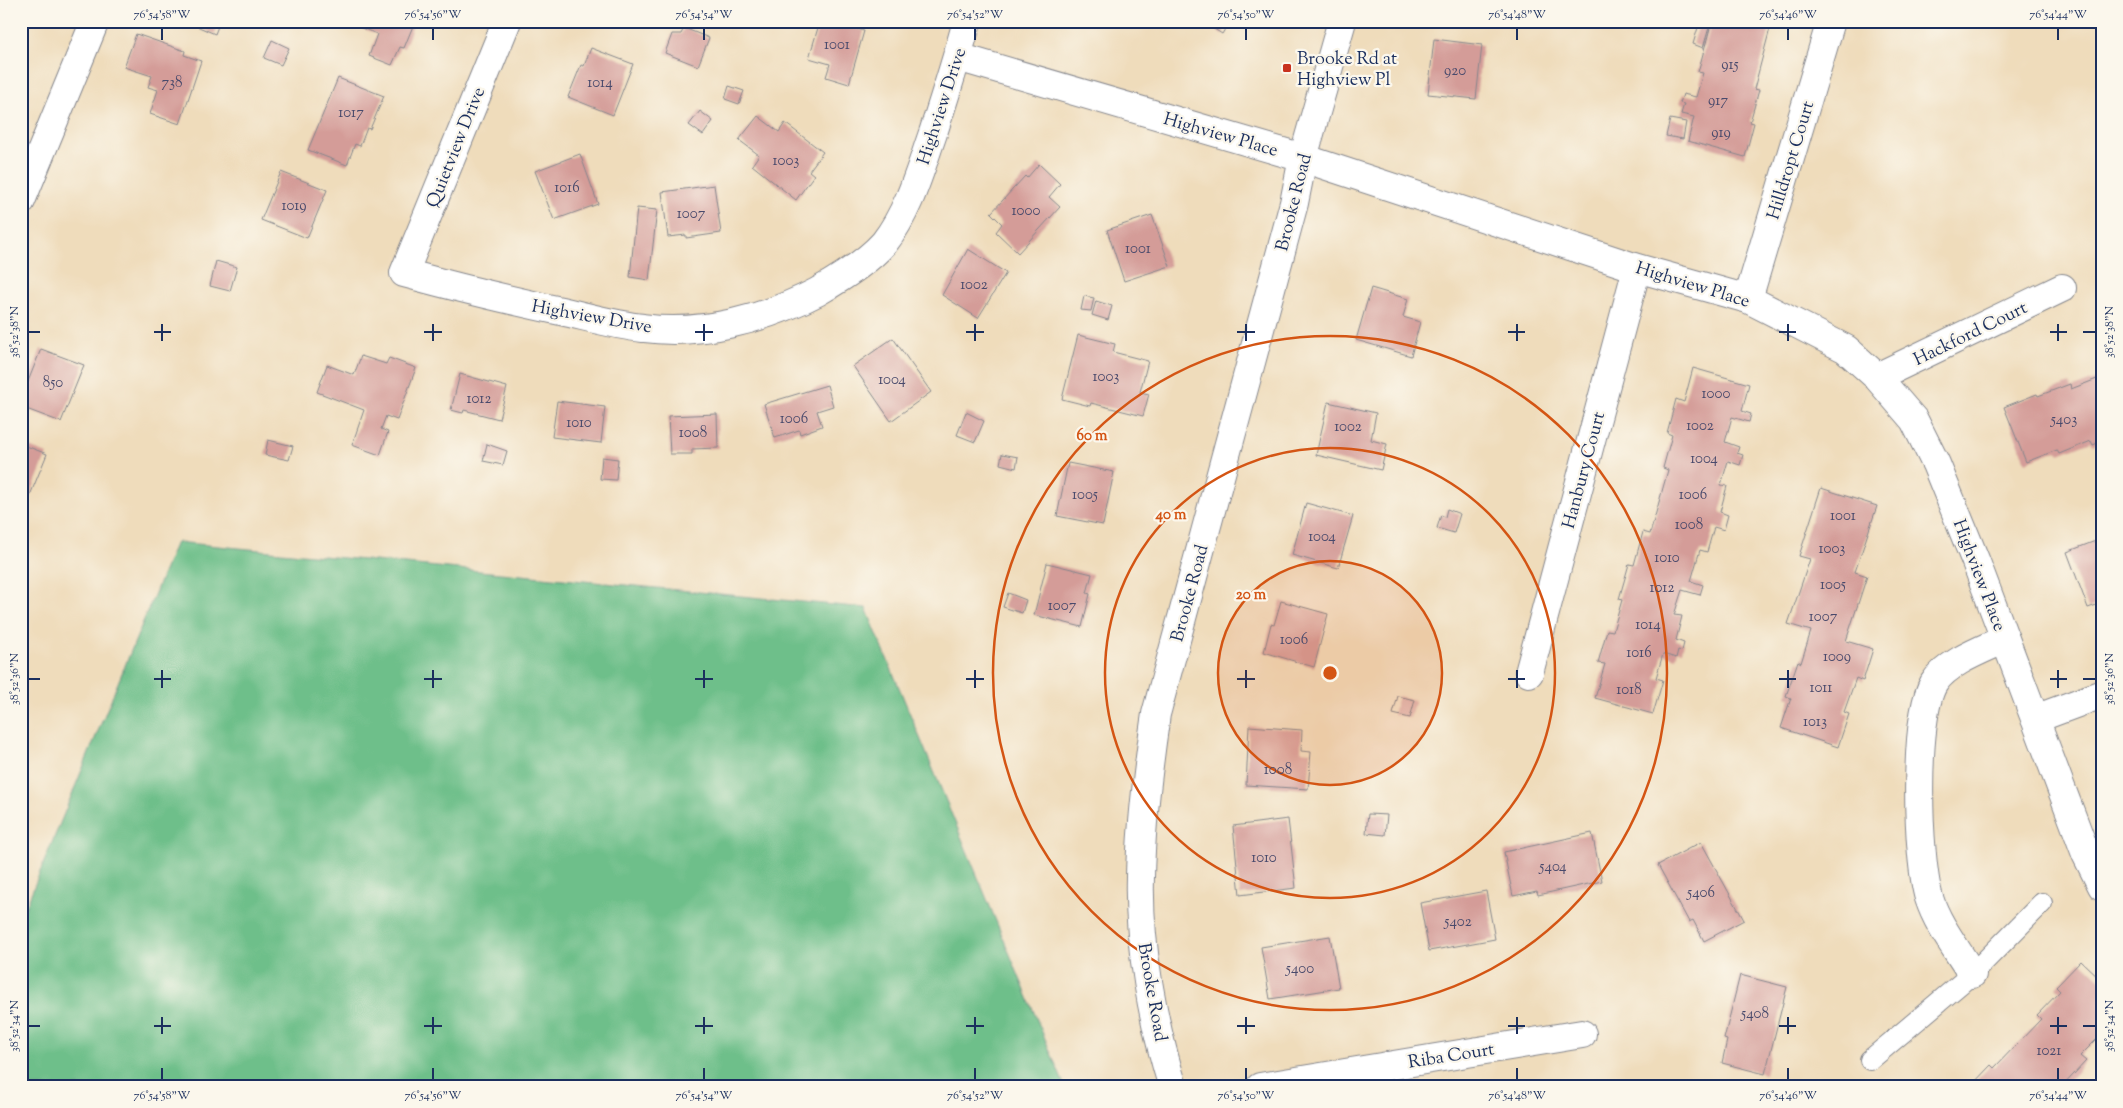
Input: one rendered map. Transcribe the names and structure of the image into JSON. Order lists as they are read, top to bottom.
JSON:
{
  "streets": {
    "street": [
      "Highview Drive",
      "Highview Place",
      "Quietview Drive",
      "Hilldropt Court",
      "Brooke Road",
      "Hackford Court",
      "Hanbury Court",
      "Riba Court"
    ]
  },
  "crossings": [
    ["Highview Drive", "Highview Place"],
    ["Highview Drive", "Quietview Drive"],
    ["Highview Place", "Hilldropt Court"],
    ["Highview Place", "Brooke Road"],
    ["Highview Place", "Hackford Court"],
    ["Highview Place", "Hanbury Court"]
  ],
  "places": {
    "transit": ["Brooke Rd at Highview Pl"]
  },
  "house_numbers": [
    "1001",
    "915",
    "920",
    "738",
    "1014",
    "917",
    "1017",
    "919",
    "1003",
    "1016",
    "1019",
    "1000",
    "1007",
    "1001",
    "1002",
    "1003",
    "1004",
    "850",
    "1000",
    "1012",
    "1006",
    "5403",
    "1010",
    "1002",
    "1002",
    "1008",
    "1004",
    "1005",
    "1006",
    "1001",
    "1008",
    "1004",
    "1003",
    "1010",
    "1005",
    "1012",
    "1007",
    "1007",
    "1014",
    "1006",
    "1016",
    "1009",
    "1011",
    "1018",
    "1013",
    "1008",
    "1010",
    "5404",
    "5406",
    "5402",
    "5400",
    "5408",
    "1021"
  ],
  "coordinates": [
    "76°54'58\"W",
    "76°54'56\"W",
    "76°54'54\"W",
    "76°54'52\"W",
    "76°54'50\"W",
    "76°54'48\"W",
    "76°54'46\"W",
    "76°54'44\"W",
    "38°52'38\"N",
    "38°52'36\"N",
    "38°52'34\"N"
  ],
  "rings": ["60 m", "40 m", "20 m"]
}
